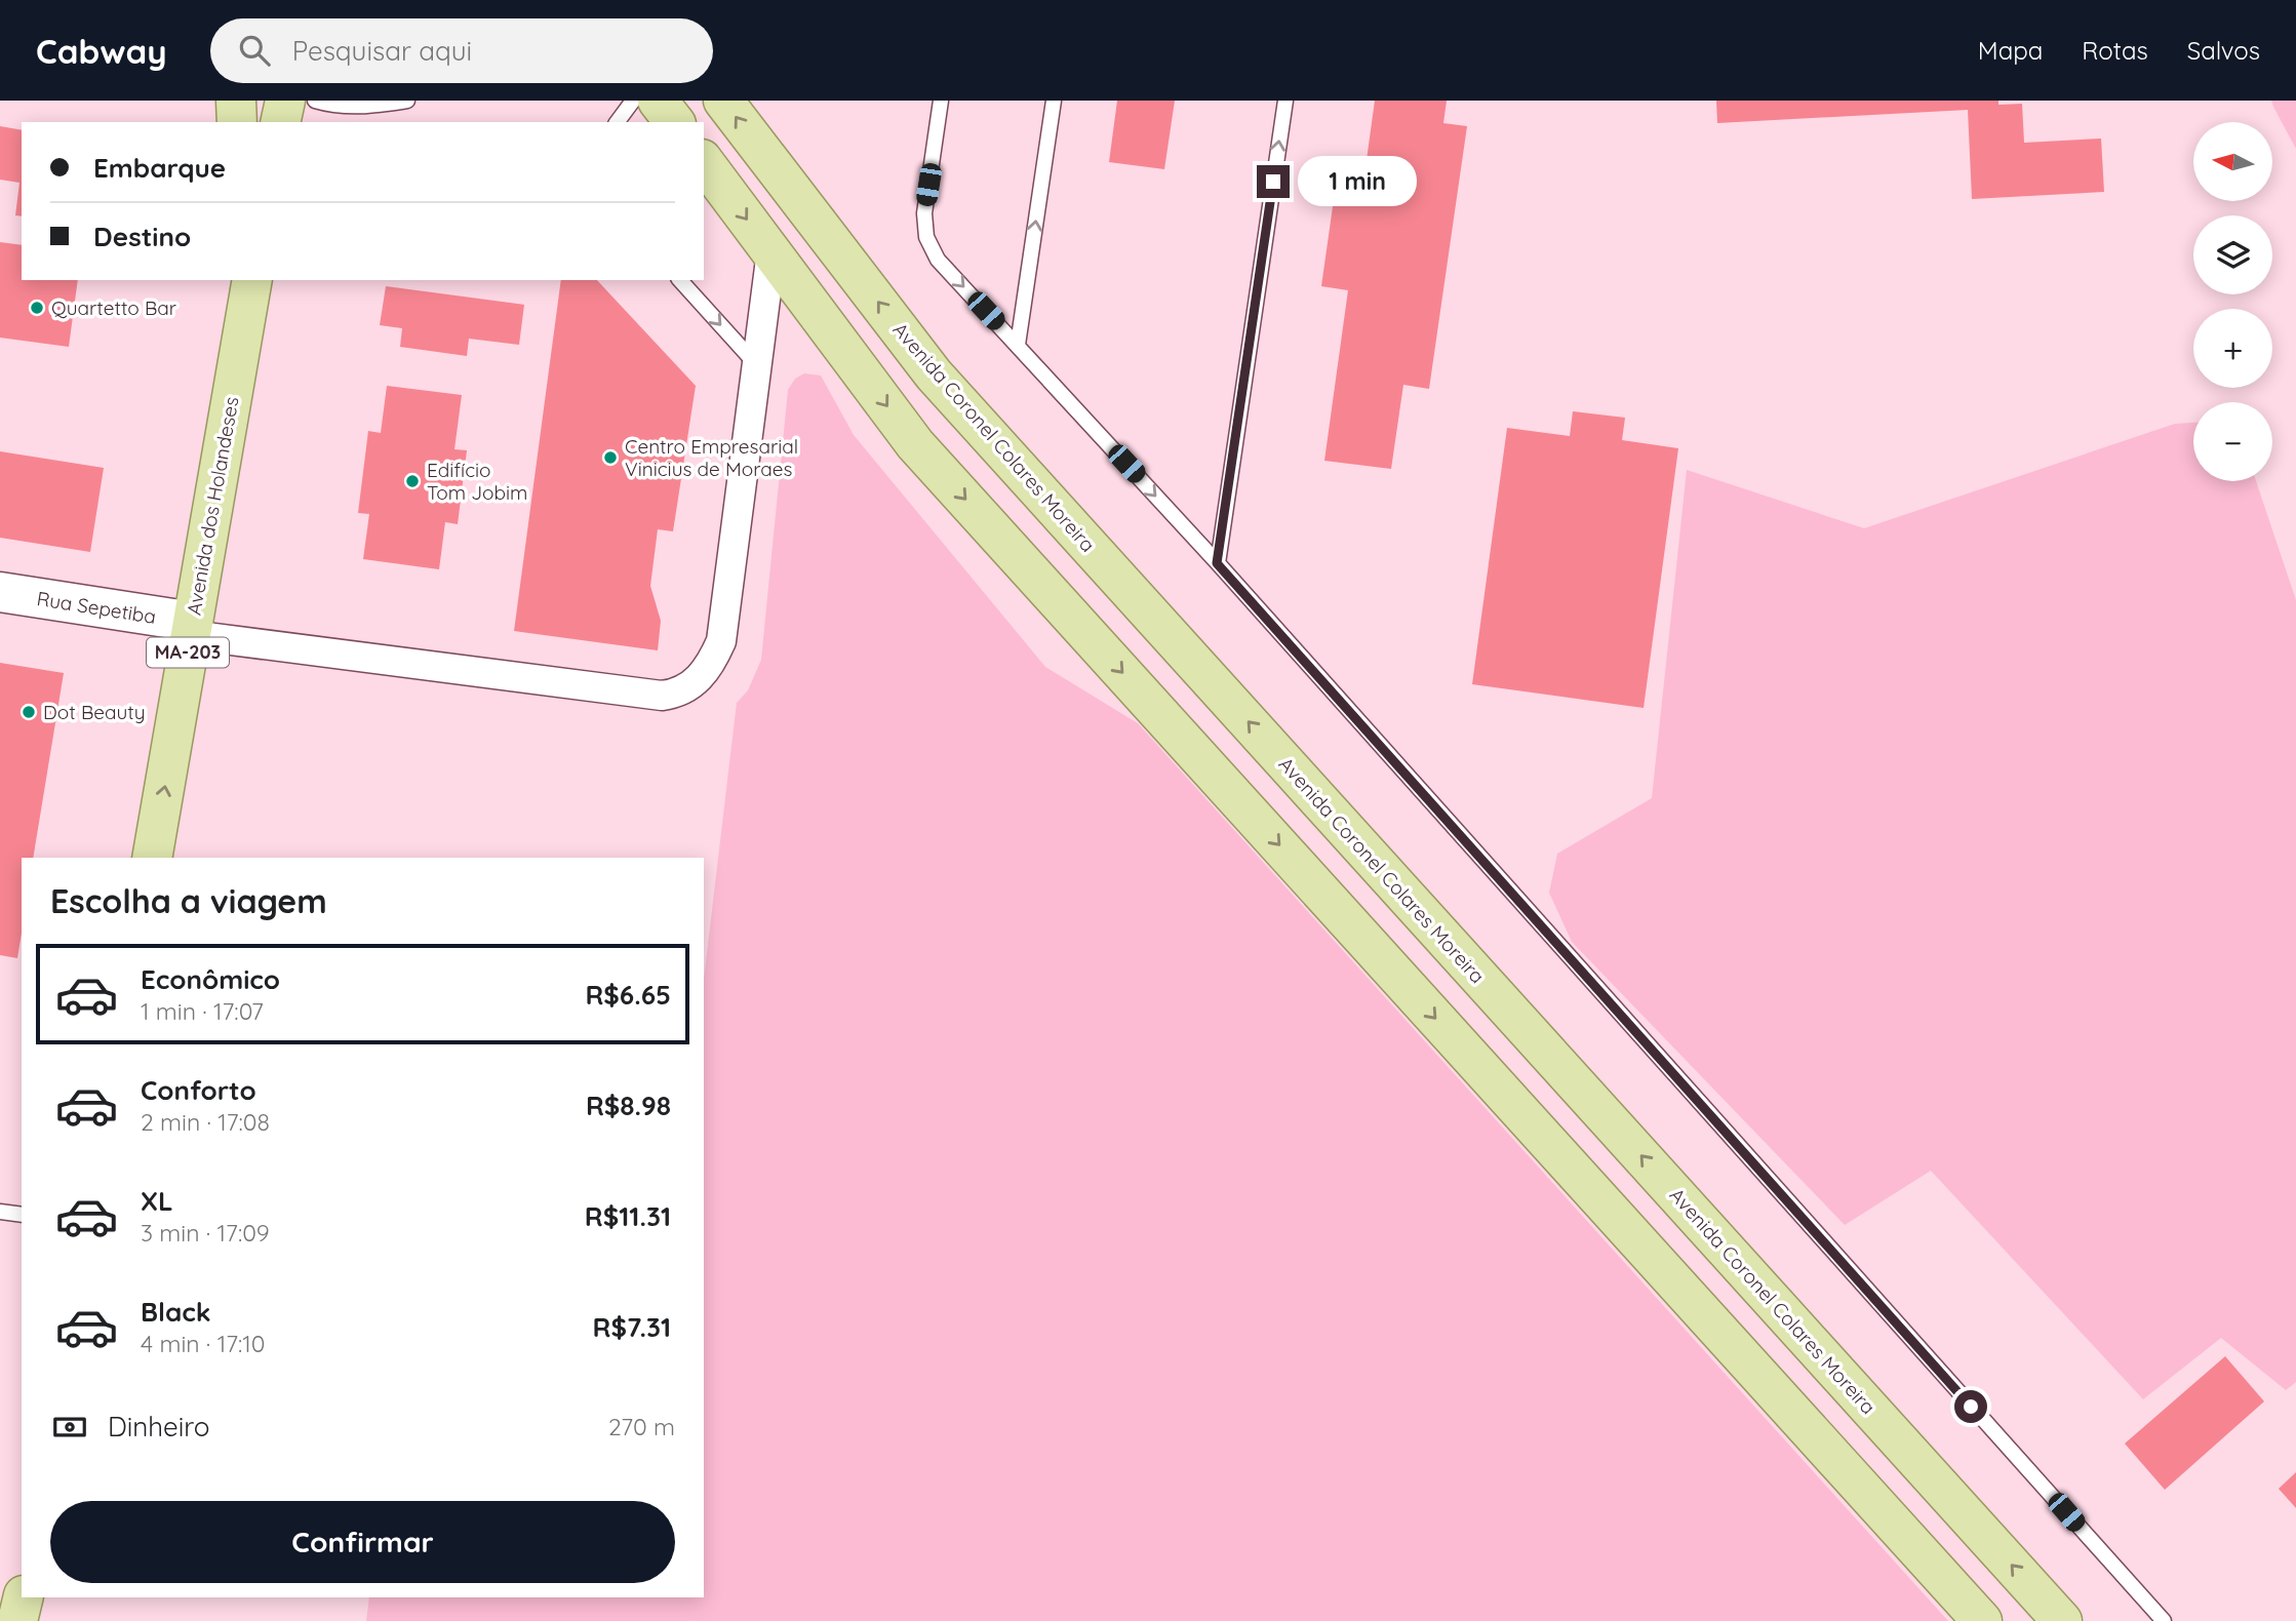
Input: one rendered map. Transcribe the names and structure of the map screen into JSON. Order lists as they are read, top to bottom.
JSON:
{
  "streets": {
    "main road": ["Avenida Coronel Colares Moreira", "Avenida dos Holandeses", "MA-203"],
    "street": ["Rua Sepetiba"]
  },
  "crossings": [
    ["Avenida dos Holandeses", "Rua Sepetiba"]
  ],
  "one_way": ["Avenida dos Holandeses"],
  "places": [
    "Quartetto Bar",
    "Centro Empresarial Vinicius de Moraes",
    "Edifício Tom Jobim",
    "Dot Beauty"
  ],
  "north": "left",
  "page": {
    "header": "Cabway",
    "search": "Pesquisar aqui",
    "nav": ["Mapa", "Rotas", "Salvos"],
    "map_buttons": ["+", "−"],
    "banner": ["Embarque", "Destino"],
    "bubble": "1 min",
    "heading": "Escolha a viagem",
    "list": [
      {
        "name": "Econômico",
        "note": "1 min · 17:07",
        "value": "R$6.65"
      },
      {
        "name": "Conforto",
        "note": "2 min · 17:08",
        "value": "R$8.98"
      },
      {
        "name": "XL",
        "note": "3 min · 17:09",
        "value": "R$11.31"
      },
      {
        "name": "Black",
        "note": "4 min · 17:10",
        "value": "R$7.31"
      }
    ],
    "pay": ["Dinheiro", "270 m"],
    "buttons": "Confirmar"
  }
}
